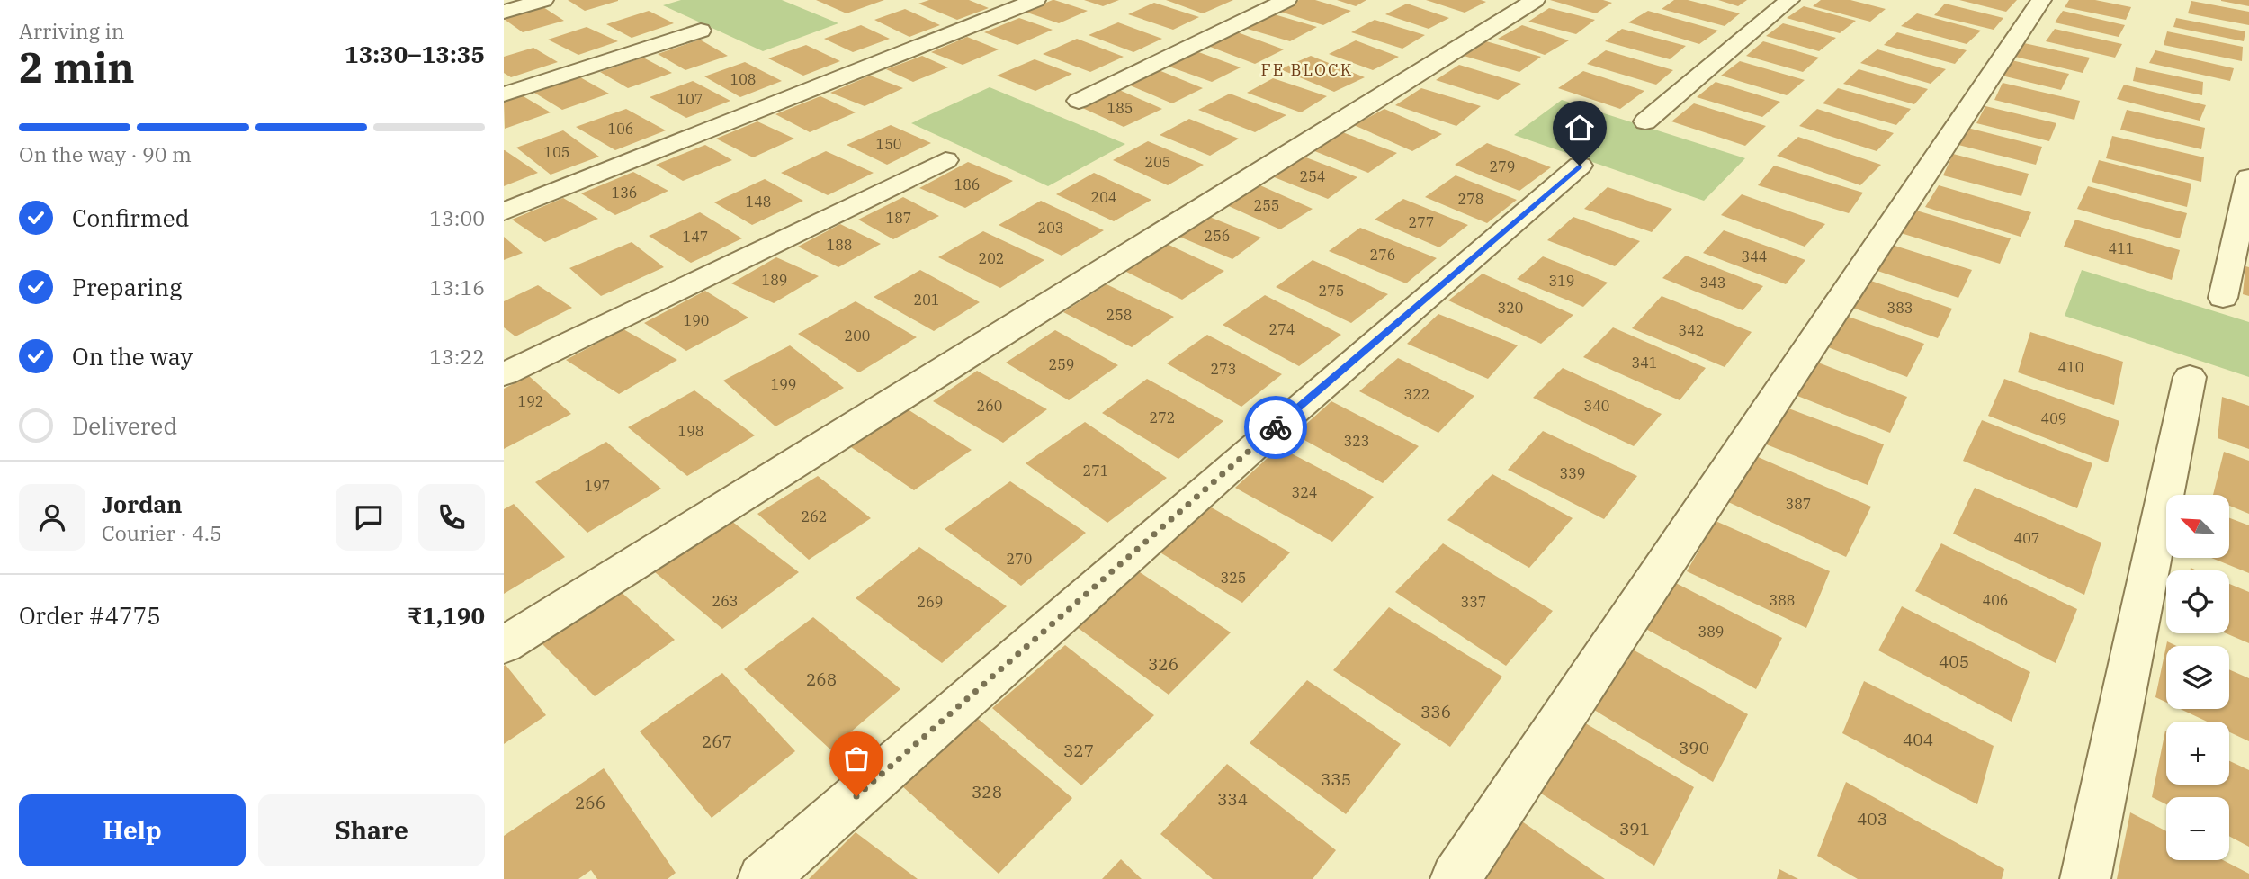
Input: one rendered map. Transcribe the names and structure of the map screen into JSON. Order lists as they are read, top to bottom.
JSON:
{
  "districts": ["FE BLOCK"],
  "house_numbers": [
    "108",
    "107",
    "185",
    "106",
    "150",
    "105",
    "205",
    "279",
    "254",
    "186",
    "136",
    "204",
    "278",
    "148",
    "255",
    "187",
    "277",
    "203",
    "256",
    "147",
    "188",
    "411",
    "276",
    "344",
    "202",
    "189",
    "319",
    "343",
    "275",
    "201",
    "320",
    "383",
    "258",
    "190",
    "274",
    "342",
    "200",
    "341",
    "259",
    "410",
    "273",
    "199",
    "322",
    "192",
    "260",
    "340",
    "272",
    "409",
    "198",
    "323",
    "271",
    "339",
    "197",
    "324",
    "387",
    "262",
    "407",
    "270",
    "325",
    "388",
    "406",
    "263",
    "269",
    "337",
    "389",
    "405",
    "326",
    "268",
    "336",
    "404",
    "267",
    "390",
    "327",
    "335",
    "328",
    "334",
    "266",
    "403",
    "391"
  ],
  "north": "top left",
  "page": {
    "heading": ["2 min", "Arriving in", "13:30–13:35"],
    "panel": [
      "Jordan",
      "Courier · 4.5",
      "Order #4775",
      "₹1,190"
    ],
    "bar": "On the way · 90 m",
    "list": [
      ["Confirmed", "13:00"],
      ["Preparing", "13:16"],
      ["On the way", "13:22"],
      "Delivered"
    ],
    "map_buttons": ["+", "−"],
    "buttons": ["Help", "Share"]
  }
}
